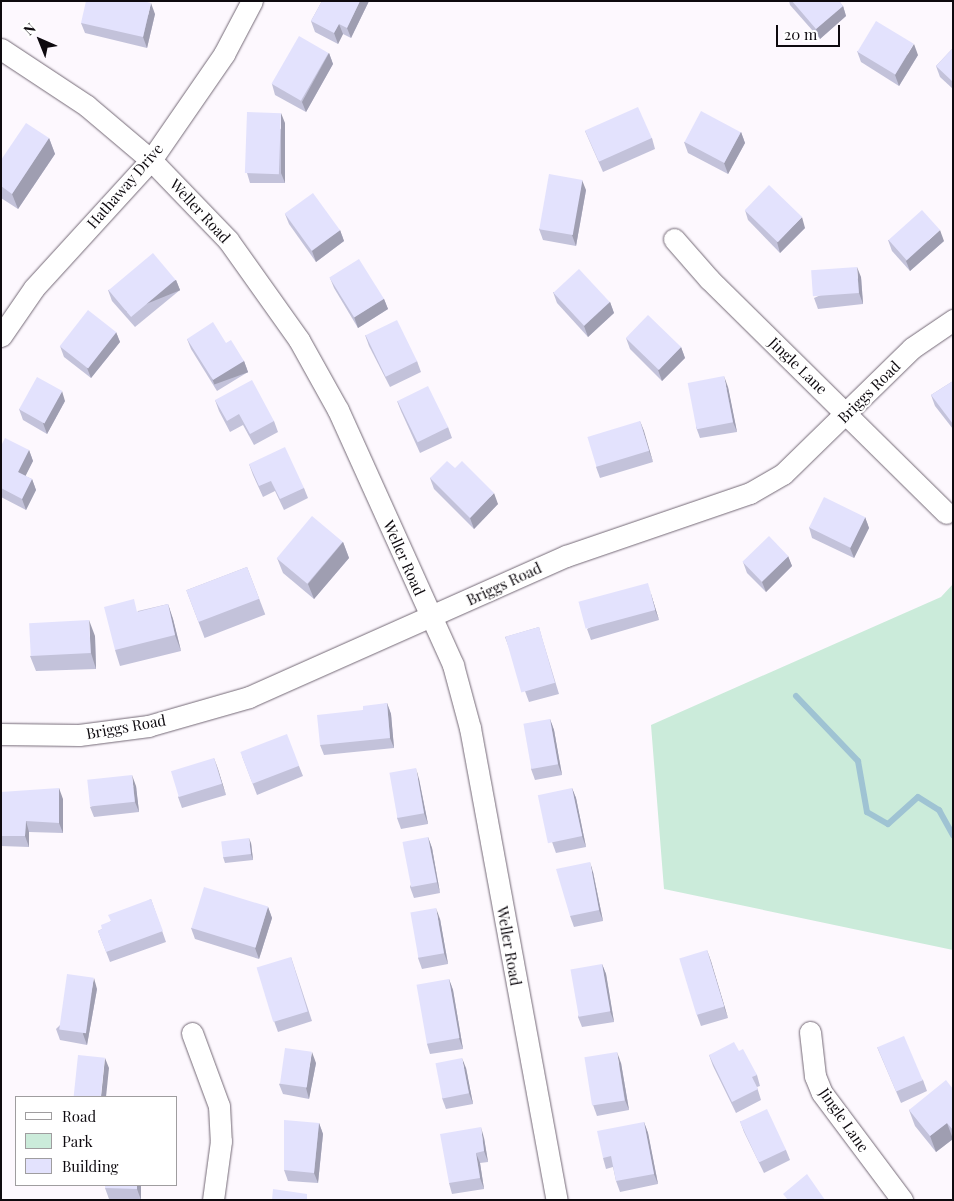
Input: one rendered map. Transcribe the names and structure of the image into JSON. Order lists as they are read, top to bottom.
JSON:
{
  "streets": {
    "street": [
      "Hathaway Drive",
      "Weller Road",
      "Jingle Lane",
      "Briggs Road"
    ]
  },
  "crossings": [
    ["Hathaway Drive", "Weller Road"],
    ["Weller Road", "Briggs Road"],
    ["Jingle Lane", "Briggs Road"]
  ],
  "legend": ["Road", "Park", "Building"],
  "scale_bar": "20 m",
  "north": "top left"
}
